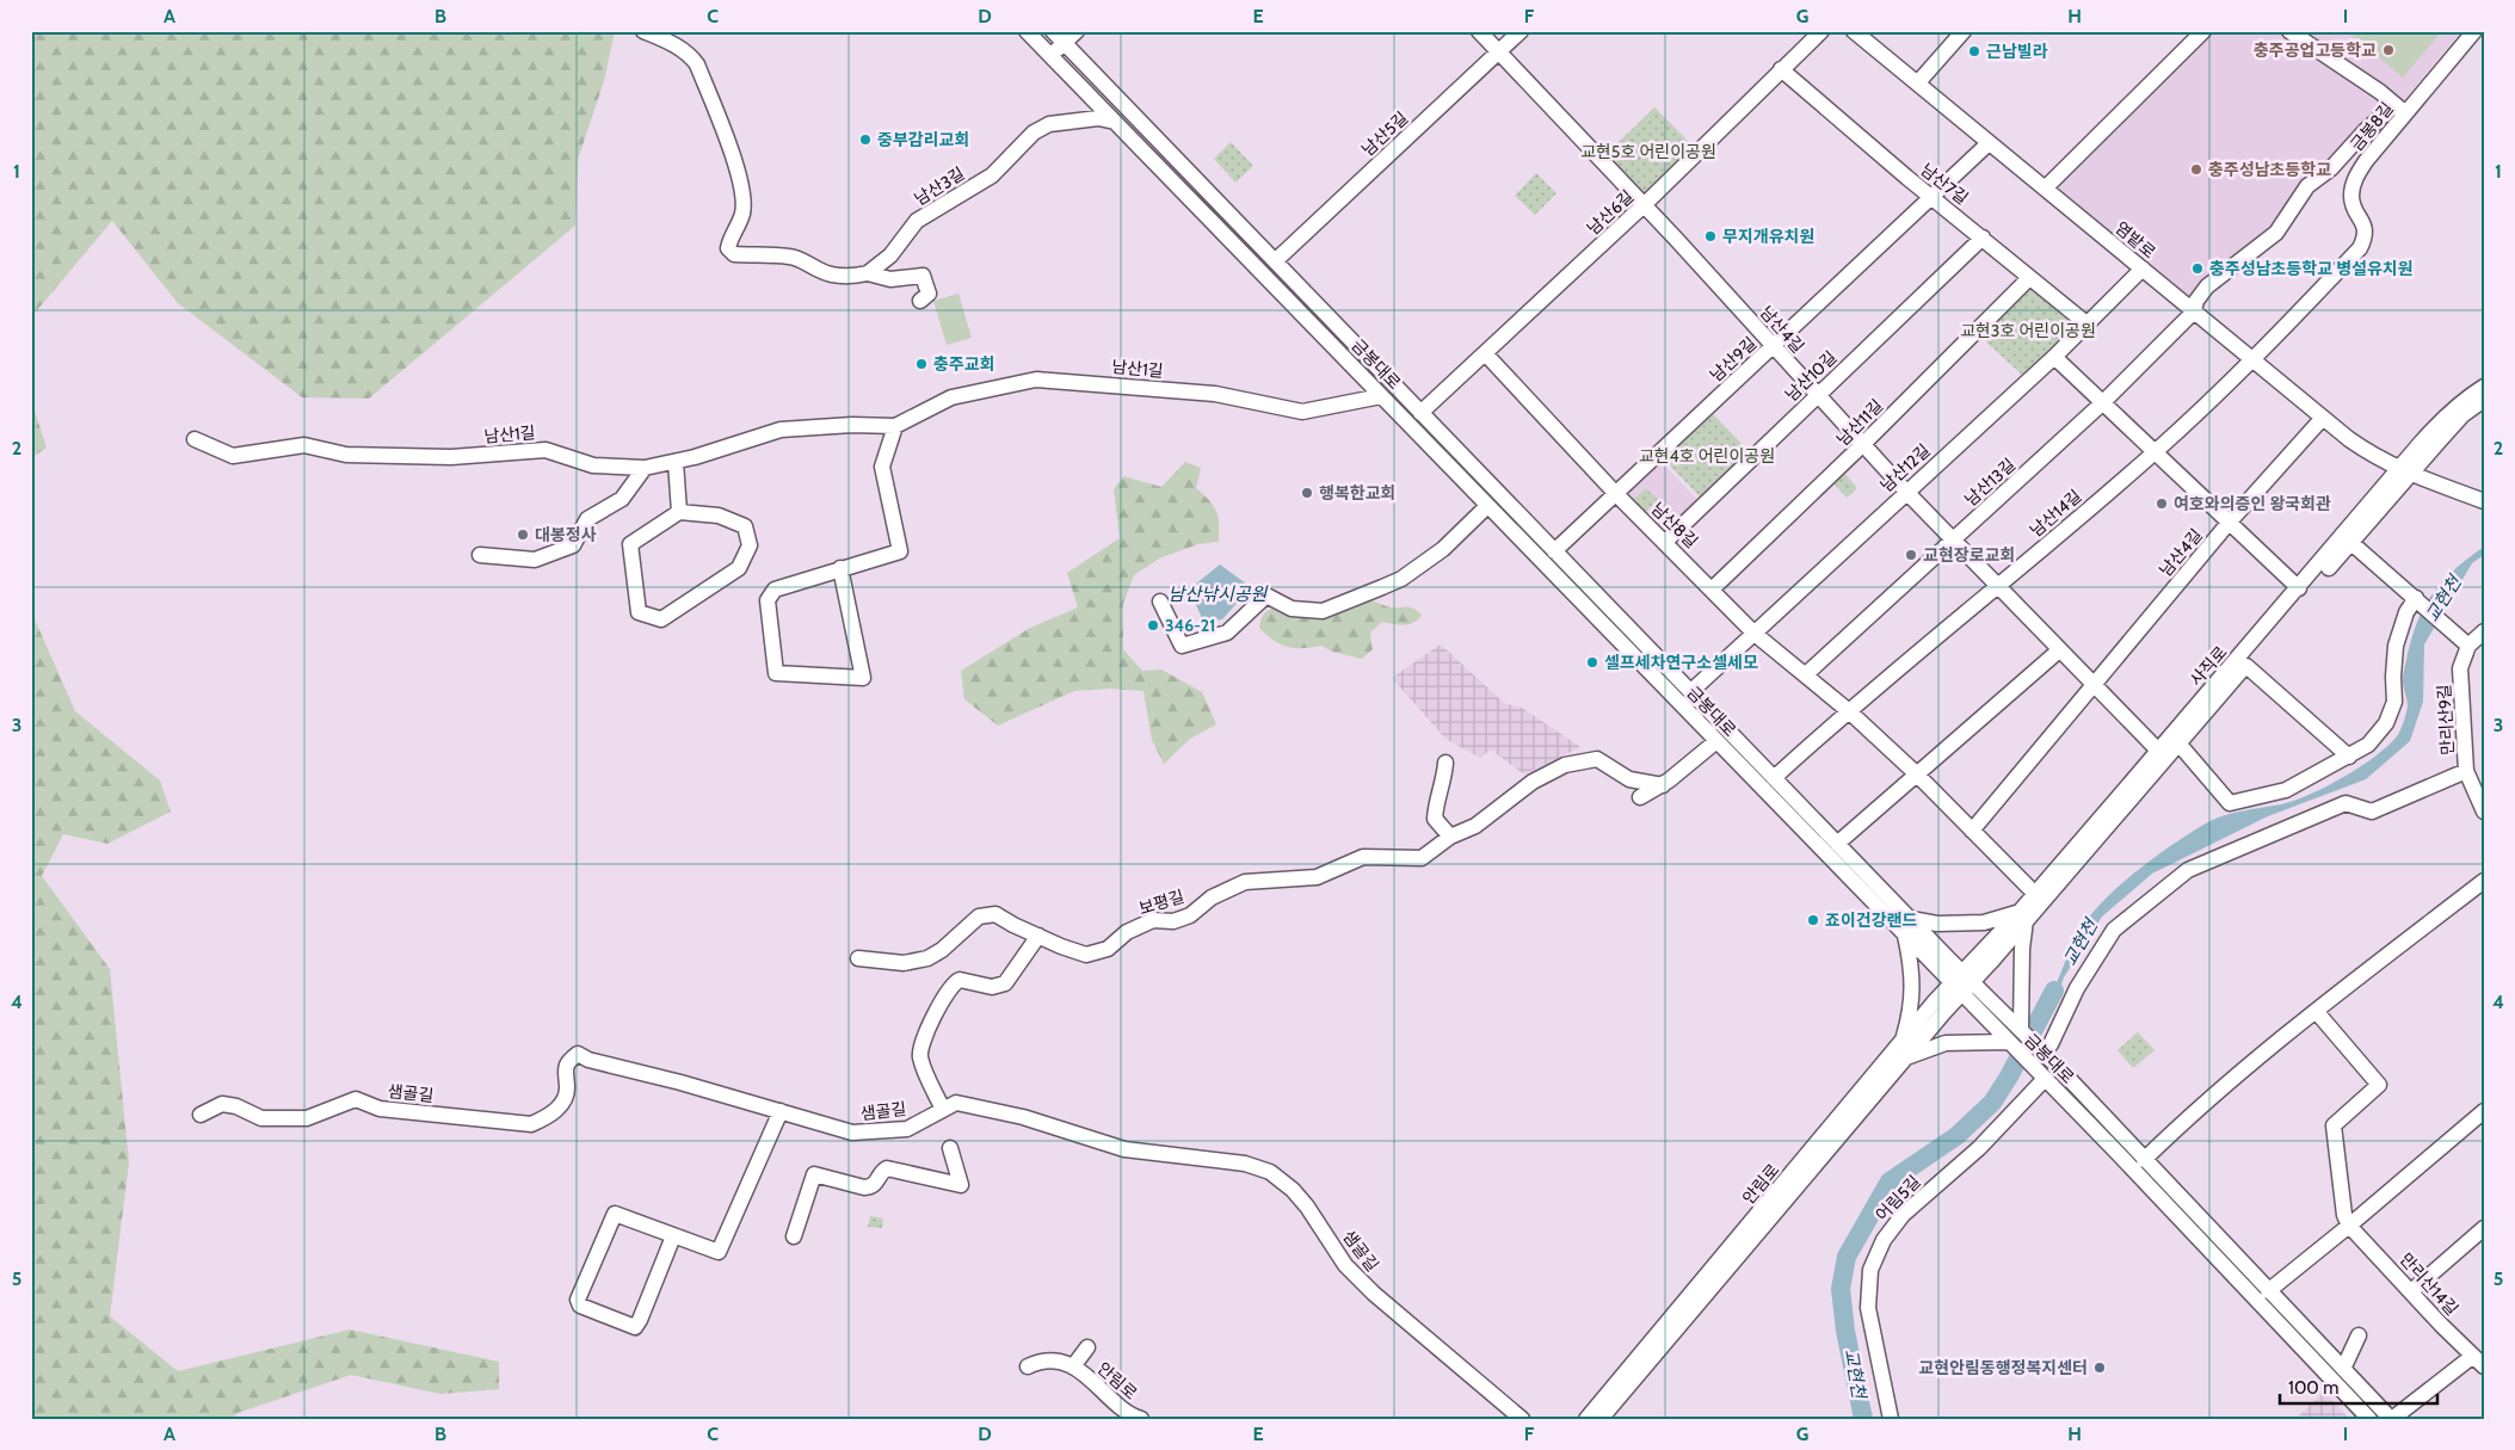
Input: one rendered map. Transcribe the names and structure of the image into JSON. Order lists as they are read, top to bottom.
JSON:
{
  "streets": {
    "street": [
      "금봉8길",
      "남산5길",
      "남산7길",
      "남산3길",
      "남산6길",
      "염밭로",
      "남산4길",
      "남산9길",
      "금봉대로",
      "남산1길",
      "남산10길",
      "남산11길",
      "남산12길",
      "남산13길",
      "남산14길",
      "남산8길",
      "사직로",
      "만리산9길",
      "보평길",
      "샘골길",
      "안림로",
      "어림5길",
      "만리산14길"
    ]
  },
  "crossings": [
    ["금봉8길", "염밭로"],
    ["금봉8길", "남산13길"],
    ["금봉8길", "남산14길"],
    ["남산5길", "남산4길"],
    ["남산5길", "금봉대로"],
    ["남산7길", "남산6길"],
    ["남산7길", "남산9길"],
    ["남산7길", "남산10길"],
    ["남산7길", "남산11길"],
    ["남산7길", "남산12길"],
    ["남산3길", "금봉대로"],
    ["남산6길", "남산4길"],
    ["남산6길", "금봉대로"],
    ["남산6길", "남산8길"],
    ["염밭로", "남산4길"],
    ["염밭로", "남산9길"],
    ["염밭로", "남산12길"],
    ["염밭로", "남산13길"],
    ["염밭로", "남산14길"],
    ["염밭로", "사직로"],
    ["남산4길", "남산9길"],
    ["남산4길", "남산10길"],
    ["남산4길", "남산11길"],
    ["남산4길", "남산12길"],
    ["남산4길", "남산13길"],
    ["남산4길", "남산14길"],
    ["남산4길", "사직로"],
    ["남산9길", "금봉대로"],
    ["남산9길", "남산8길"],
    ["금봉대로", "남산1길"],
    ["금봉대로", "남산12길"],
    ["금봉대로", "남산14길"],
    ["금봉대로", "사직로"],
    ["금봉대로", "안림로"],
    ["금봉대로", "어림5길"],
    ["남산10길", "남산8길"],
    ["남산11길", "남산8길"],
    ["남산12길", "남산8길"],
    ["남산13길", "남산8길"],
    ["남산14길", "남산8길"],
    ["사직로", "안림로"]
  ],
  "water": ["남산낚시공원", "교현천"],
  "parks": ["교현5호 어린이공원", "교현3호 어린이공원", "교현4호 어린이공원"],
  "places": [
    "충주공업고등학교",
    "근남빌라",
    "중부감리교회",
    "충주성남초등학교",
    "무지개유치원",
    "충주성남초등학교 병설유치원",
    "충주교회",
    "행복한교회",
    "여호와의증인 왕국회관",
    "대봉정사",
    "교현장로교회",
    "346-21",
    "셀프세차연구소셀세모",
    "죠이건강랜드",
    "교현안림동행정복지센터"
  ],
  "scale_bar": "100 m",
  "grid": {
    "columns": [
      "A",
      "B",
      "C",
      "D",
      "E",
      "F",
      "G",
      "H",
      "I"
    ],
    "rows": [
      "1",
      "2",
      "3",
      "4",
      "5"
    ]
  }
}
